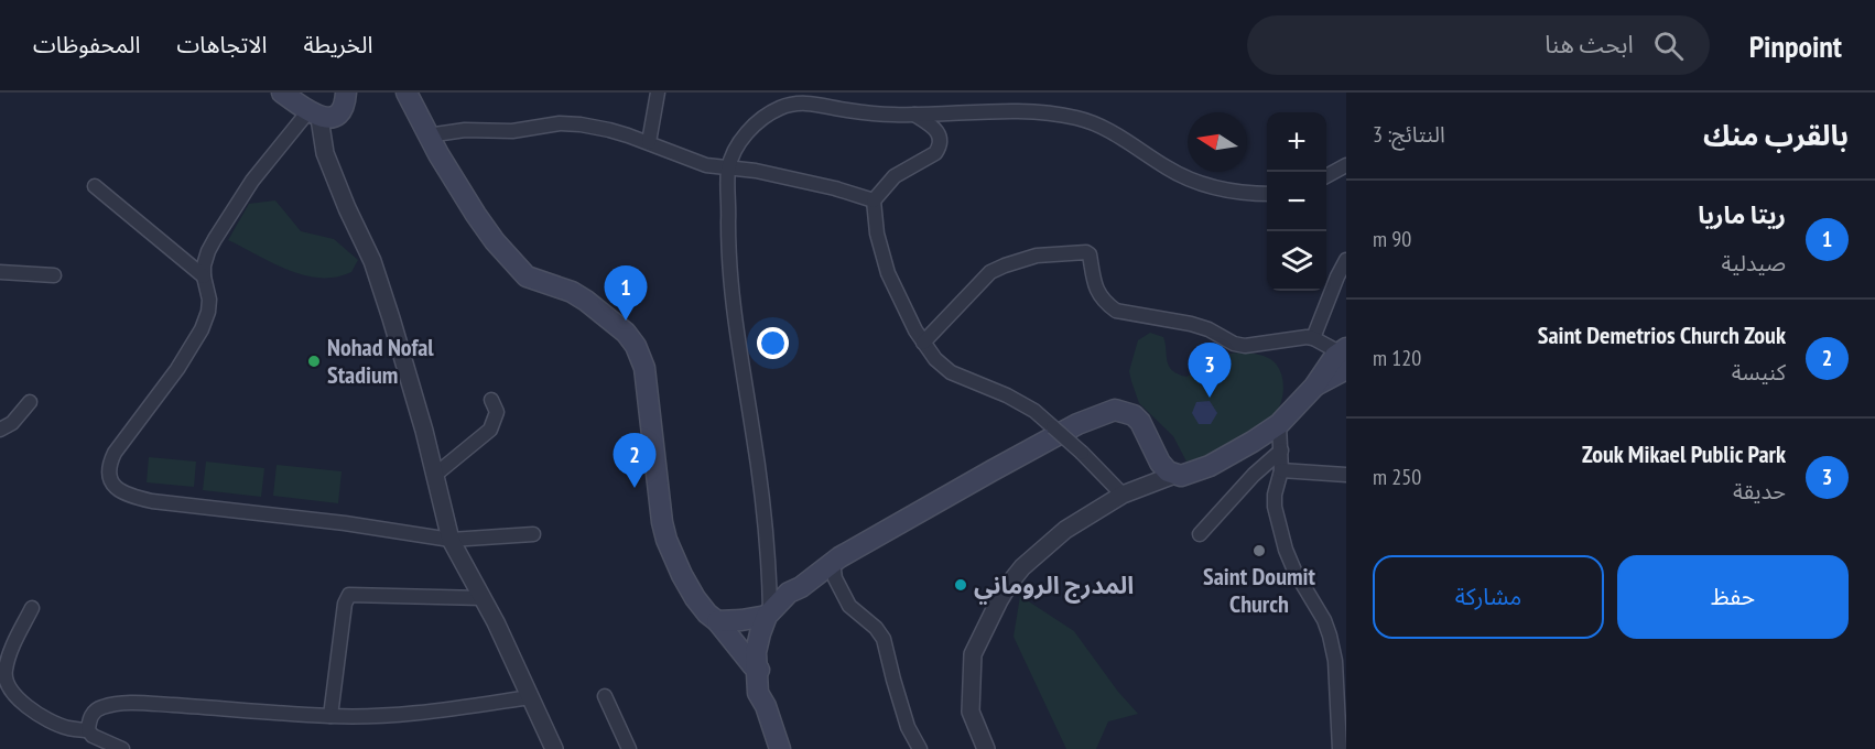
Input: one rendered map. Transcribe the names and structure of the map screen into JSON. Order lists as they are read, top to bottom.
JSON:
{
  "places": ["Nohad Nofal Stadium", "Saint Doumit Church", "المدرج الروماني"],
  "north": "left",
  "page": {
    "header": "Pinpoint",
    "search": "ابحث هنا",
    "nav": ["الخريطة", "الاتجاهات", "المحفوظات"],
    "heading": ["بالقرب منك", "النتائج: 3"],
    "map_buttons": ["+", "−"],
    "list": [
      {
        "mark": "1",
        "name": "ريتا ماريا",
        "note": "صيدلية",
        "value": "90 m"
      },
      {
        "mark": "2",
        "name": "Saint Demetrios Church Zouk",
        "note": "كنيسة",
        "value": "120 m"
      },
      {
        "mark": "3",
        "name": "Zouk Mikael Public Park",
        "note": "حديقة",
        "value": "250 m"
      }
    ],
    "pins": ["1", "3", "2"],
    "buttons": ["حفظ", "مشاركة"]
  }
}
